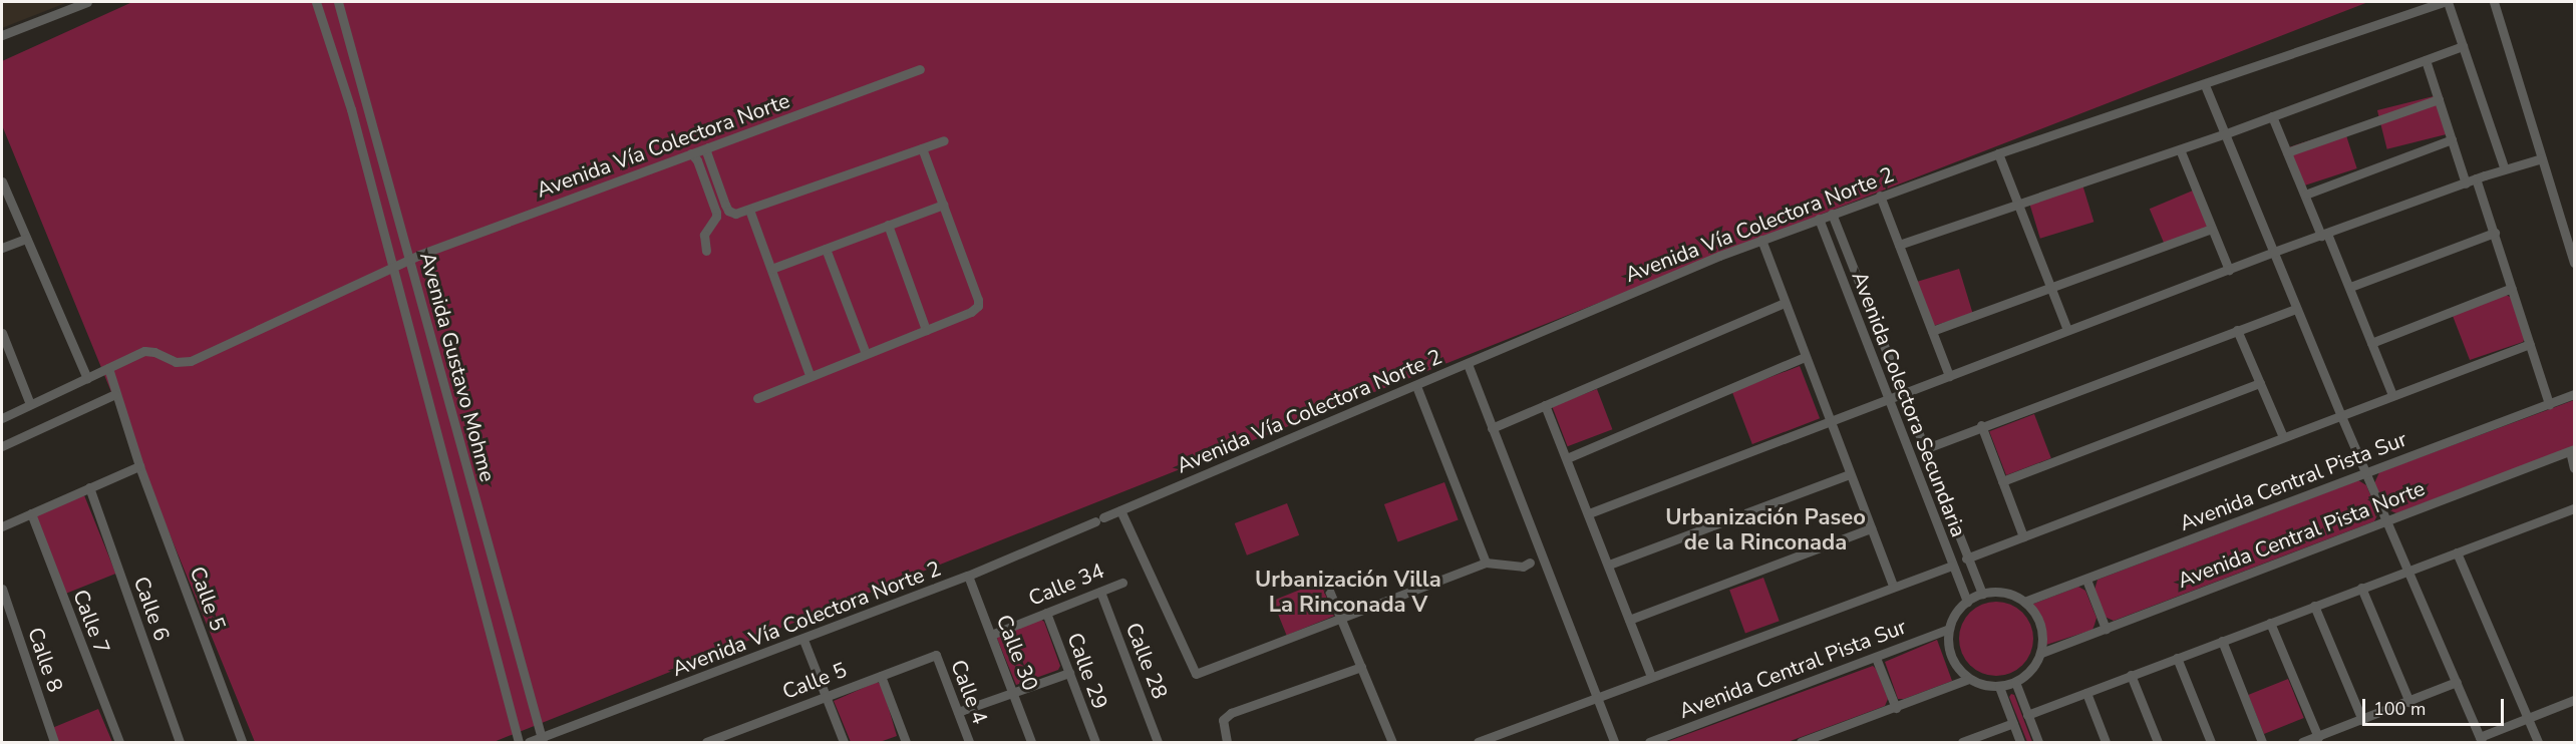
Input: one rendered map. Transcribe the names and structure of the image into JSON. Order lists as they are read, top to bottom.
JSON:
{
  "streets": {
    "street": [
      "Avenida Vía Colectora Norte",
      "Avenida Vía Colectora Norte 2",
      "Avenida Gustavo Mohme",
      "Avenida Colectora Secundaria",
      "Avenida Central Pista Sur",
      "Avenida Central Pista Norte",
      "Calle 34",
      "Calle 5",
      "Calle 6",
      "Calle 7",
      "Calle 30",
      "Calle 8",
      "Calle 28",
      "Calle 29",
      "Calle 4"
    ]
  },
  "crossings": [
    ["Avenida Vía Colectora Norte", "Avenida Gustavo Mohme"],
    ["Avenida Vía Colectora Norte 2", "Avenida Gustavo Mohme"],
    ["Avenida Vía Colectora Norte 2", "Avenida Colectora Secundaria"],
    ["Avenida Vía Colectora Norte 2", "Calle 30"],
    ["Avenida Colectora Secundaria", "Avenida Central Pista Sur"],
    ["Avenida Colectora Secundaria", "Avenida Central Pista Norte"],
    ["Avenida Central Pista Sur", "Avenida Central Pista Norte"],
    ["Calle 34", "Calle 30"],
    ["Calle 34", "Calle 28"],
    ["Calle 34", "Calle 29"],
    ["Calle 5", "Calle 4"]
  ],
  "districts": ["Urbanización Paseo de la Rinconada", "Urbanización Villa La Rinconada V"],
  "scale_bar": "100 m"
}
